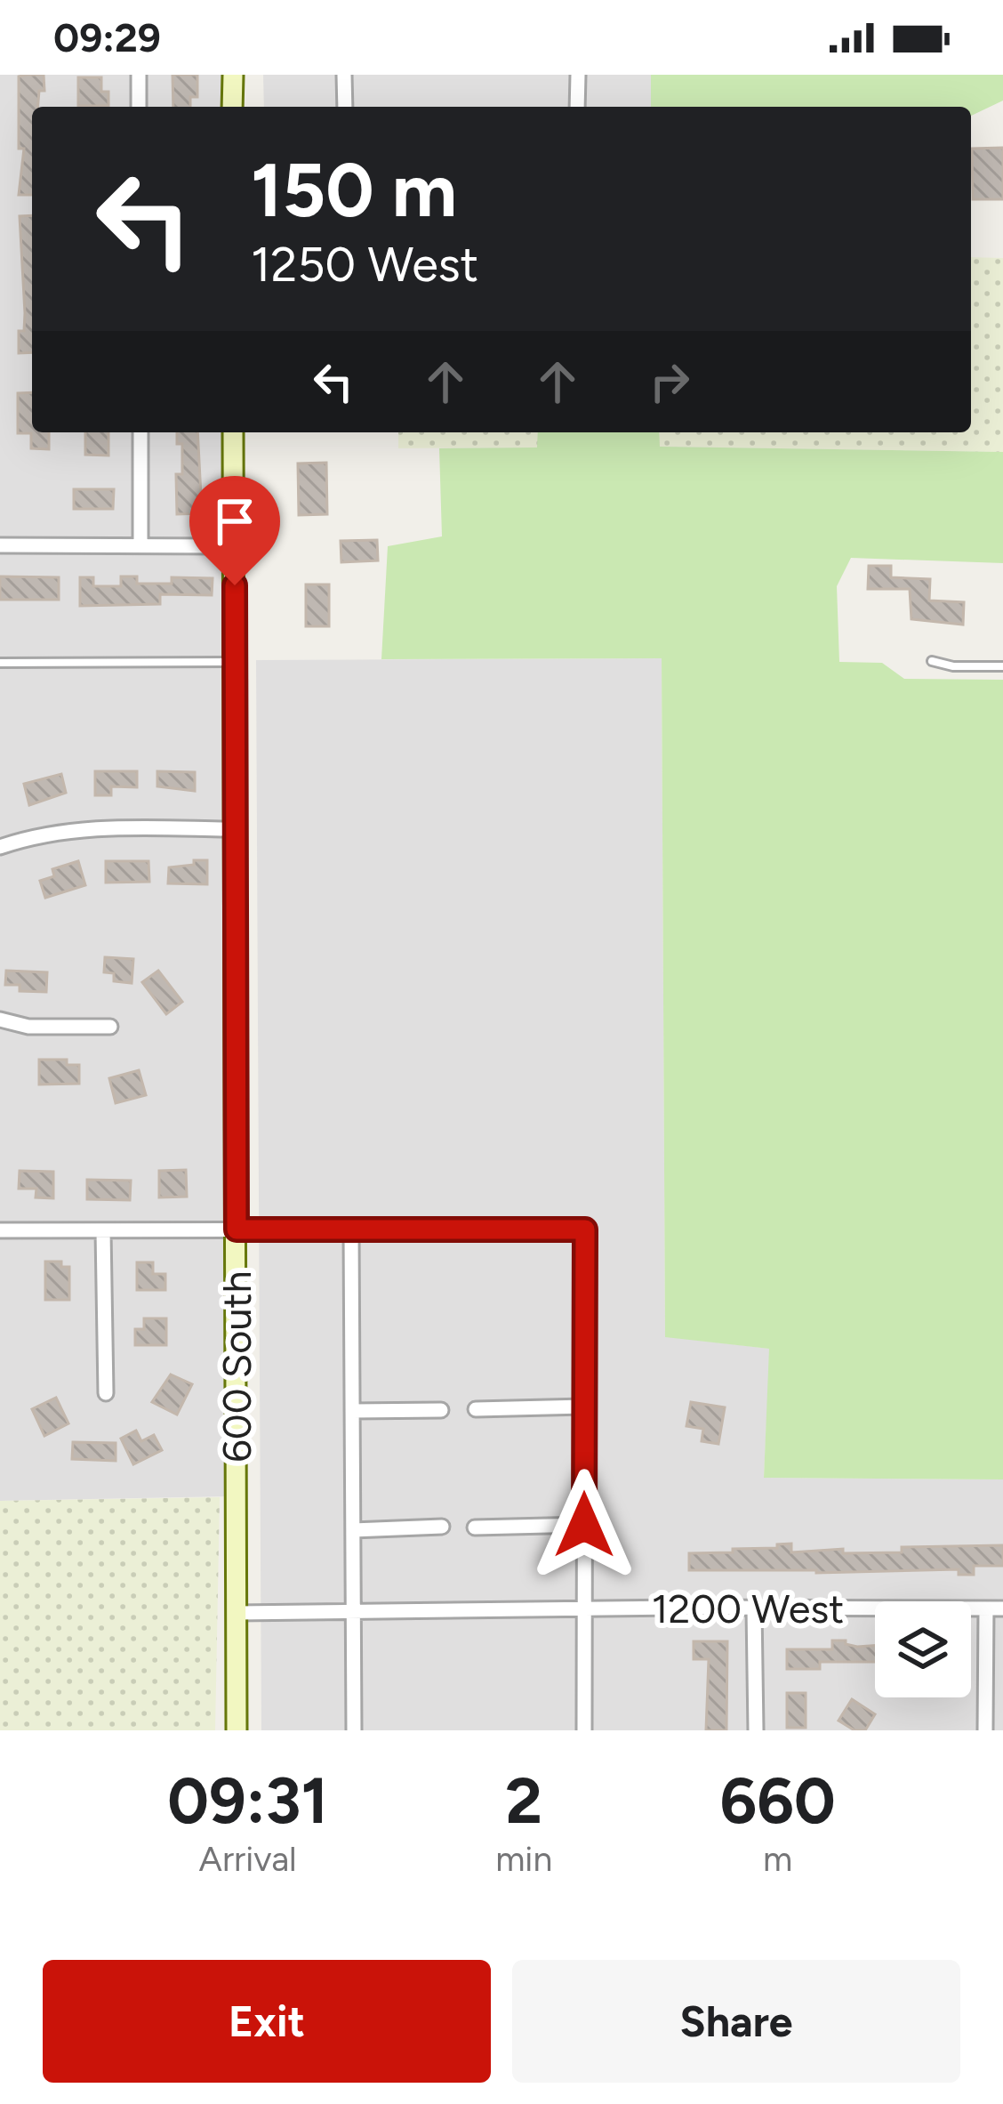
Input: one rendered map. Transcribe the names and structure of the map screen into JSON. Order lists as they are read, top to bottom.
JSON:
{
  "streets": {
    "main road": ["600 South"],
    "street": ["1200 West"]
  },
  "crossings": [
    ["600 South", "1200 West"]
  ],
  "page": {
    "status": "09:29",
    "turn": ["150 m", "1250 West"],
    "eta": [
      "09:31",
      "Arrival",
      "2",
      "min",
      "660",
      "m"
    ],
    "buttons": ["Exit", "Share"]
  }
}
